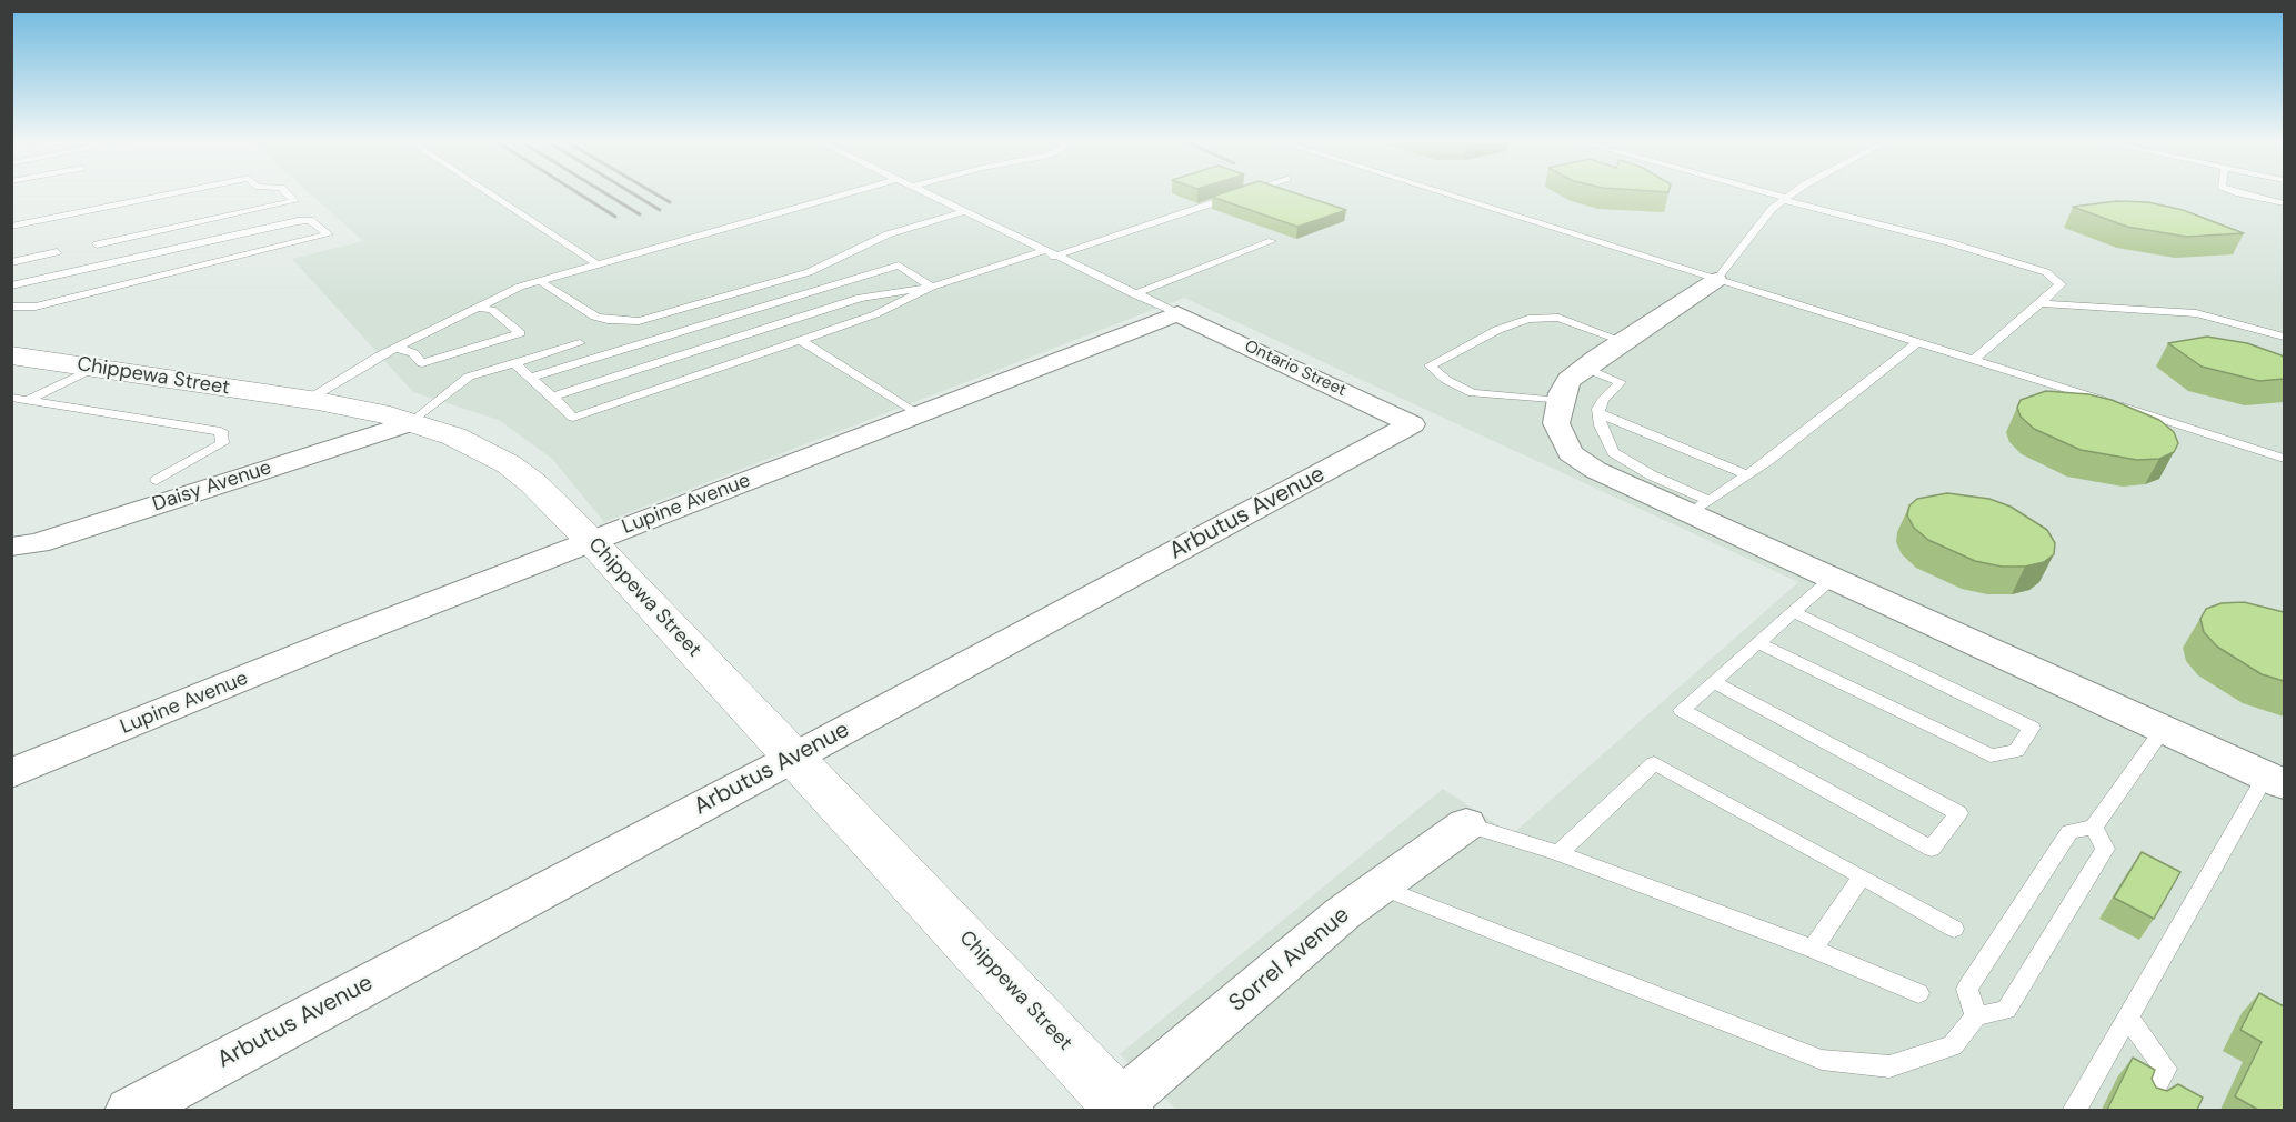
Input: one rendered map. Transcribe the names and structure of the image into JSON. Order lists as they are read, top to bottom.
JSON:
{
  "streets": {
    "main road": ["Chippewa Street"],
    "street": [
      "Ontario Street",
      "Daisy Avenue",
      "Lupine Avenue",
      "Arbutus Avenue",
      "Sorrel Avenue"
    ]
  },
  "crossings": [
    ["Ontario Street", "Lupine Avenue"],
    ["Ontario Street", "Arbutus Avenue"],
    ["Chippewa Street", "Daisy Avenue"],
    ["Chippewa Street", "Lupine Avenue"],
    ["Chippewa Street", "Arbutus Avenue"],
    ["Chippewa Street", "Sorrel Avenue"]
  ]
}
